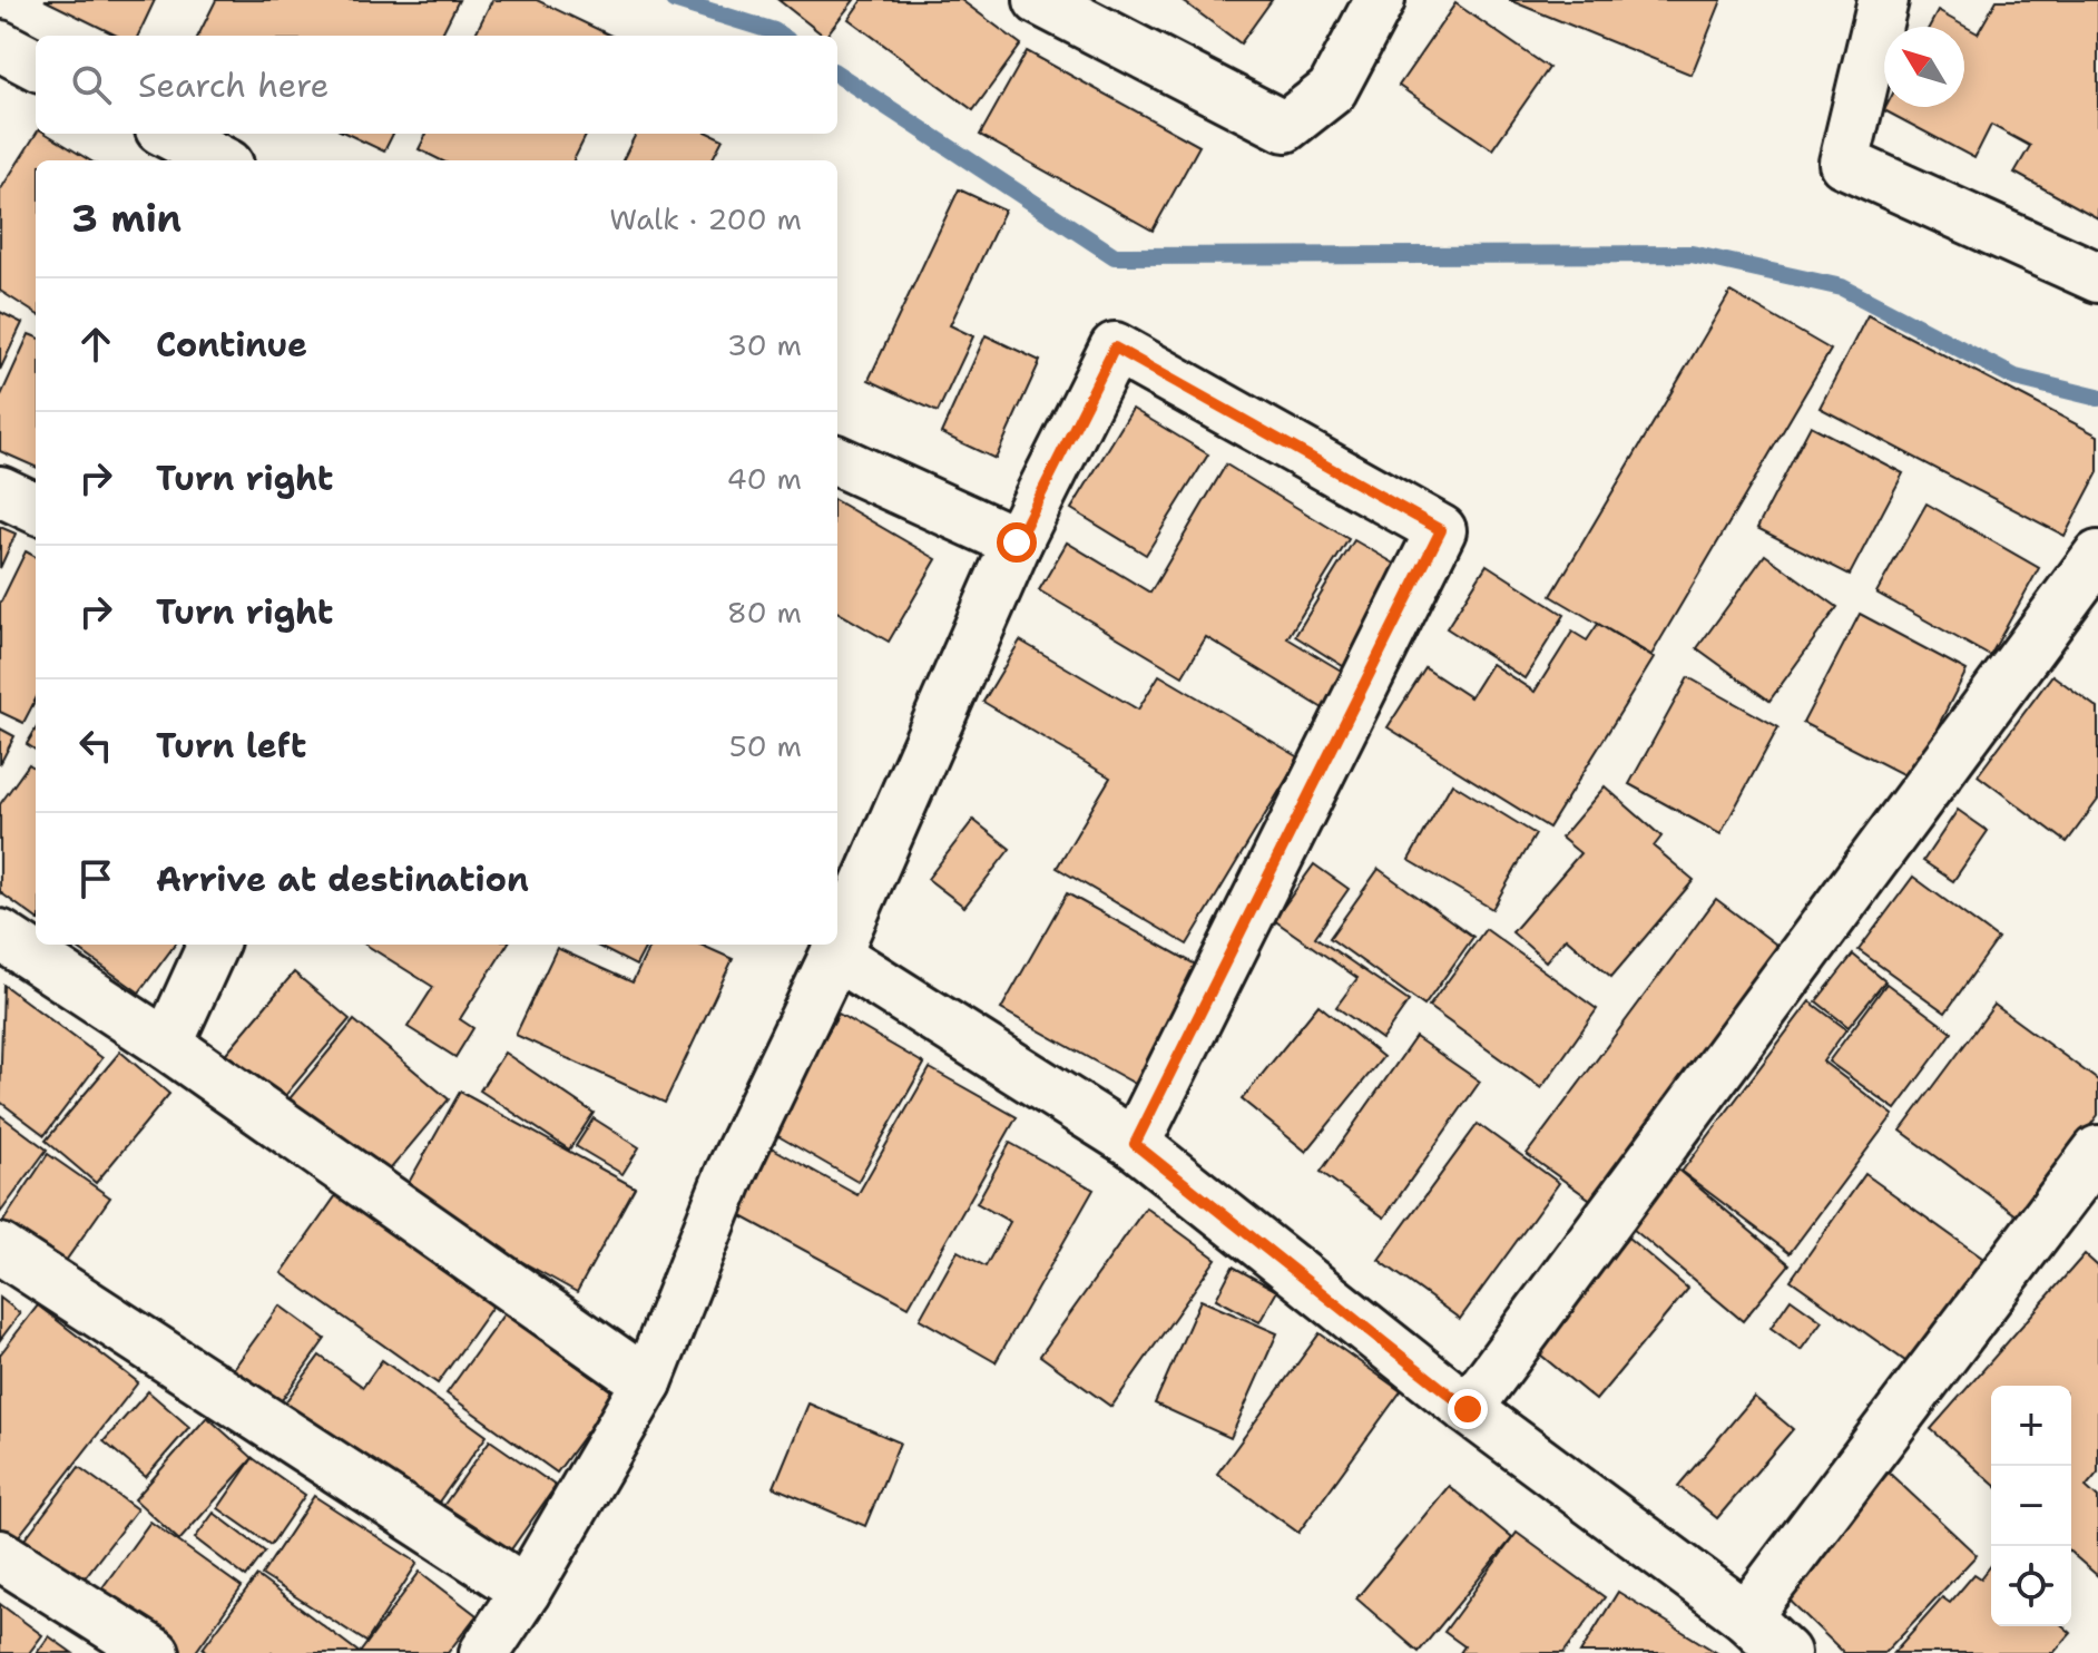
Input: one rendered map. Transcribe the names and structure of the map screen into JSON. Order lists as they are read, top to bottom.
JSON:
{
  "north": "top left",
  "page": {
    "search": "Search here",
    "heading": ["3 min", "Walk · 200 m"],
    "list": [
      ["Continue", "30 m"],
      ["Turn right", "40 m"],
      ["Turn right", "80 m"],
      ["Turn left", "50 m"],
      "Arrive at destination"
    ],
    "map_buttons": ["+", "−"]
  }
}
